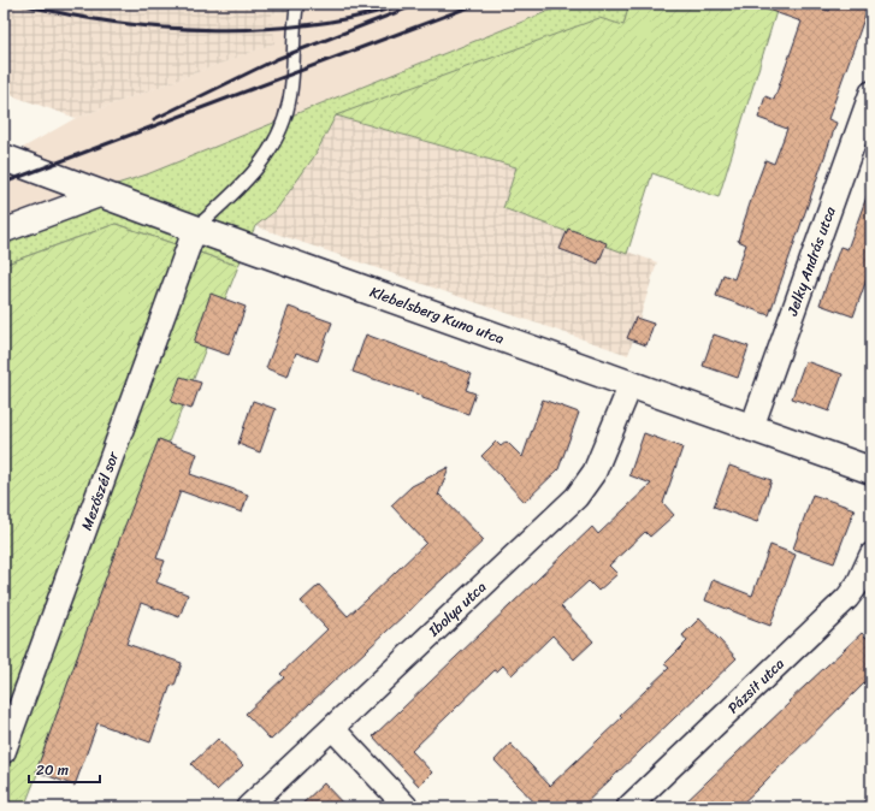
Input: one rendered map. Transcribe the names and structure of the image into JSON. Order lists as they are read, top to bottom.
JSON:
{
  "streets": {
    "street": [
      "Jelky András utca",
      "Klebelsberg Kuno utca",
      "Mezőszél sor",
      "Ibolya utca",
      "Pázsit utca"
    ]
  },
  "crossings": [
    ["Jelky András utca", "Klebelsberg Kuno utca"],
    ["Klebelsberg Kuno utca", "Mezőszél sor"],
    ["Klebelsberg Kuno utca", "Ibolya utca"]
  ],
  "scale_bar": "20 m"
}
